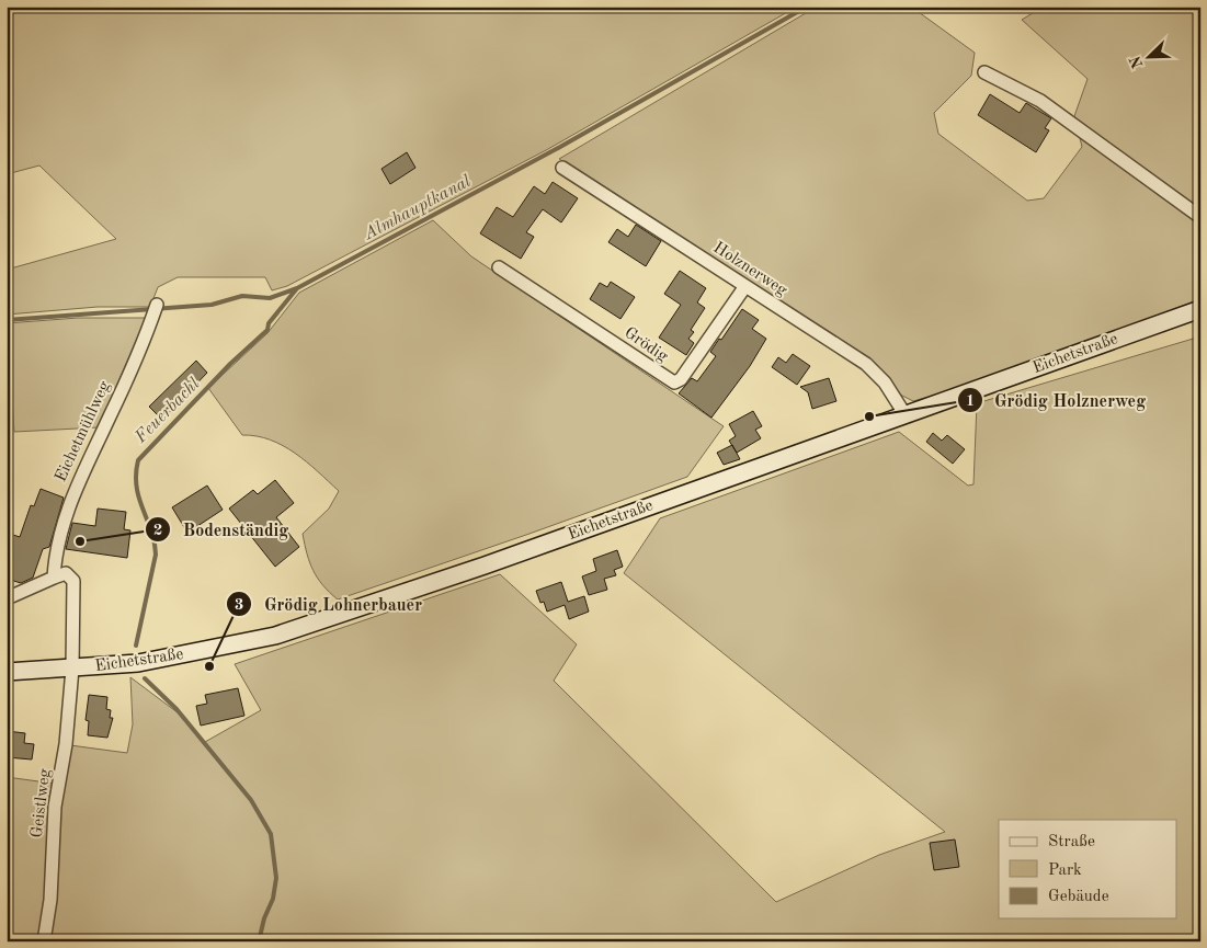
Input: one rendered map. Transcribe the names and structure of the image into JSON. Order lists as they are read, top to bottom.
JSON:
{
  "streets": {
    "main road": ["Eichetstraße"],
    "street": [
      "Holznerweg",
      "Grödig",
      "Eichetmühlweg",
      "Geistlweg"
    ]
  },
  "crossings": [
    ["Holznerweg", "Grödig"],
    ["Holznerweg", "Eichetstraße"],
    ["Eichetstraße", "Geistlweg"]
  ],
  "water": ["Almhauptkanal", "Feuerbachl"],
  "places": ["Grödig Holznerweg", "Bodenständig", "Grödig Lohnerbauer"],
  "legend": ["Straße", "Park", "Gebäude"],
  "north": "bottom left"
}
